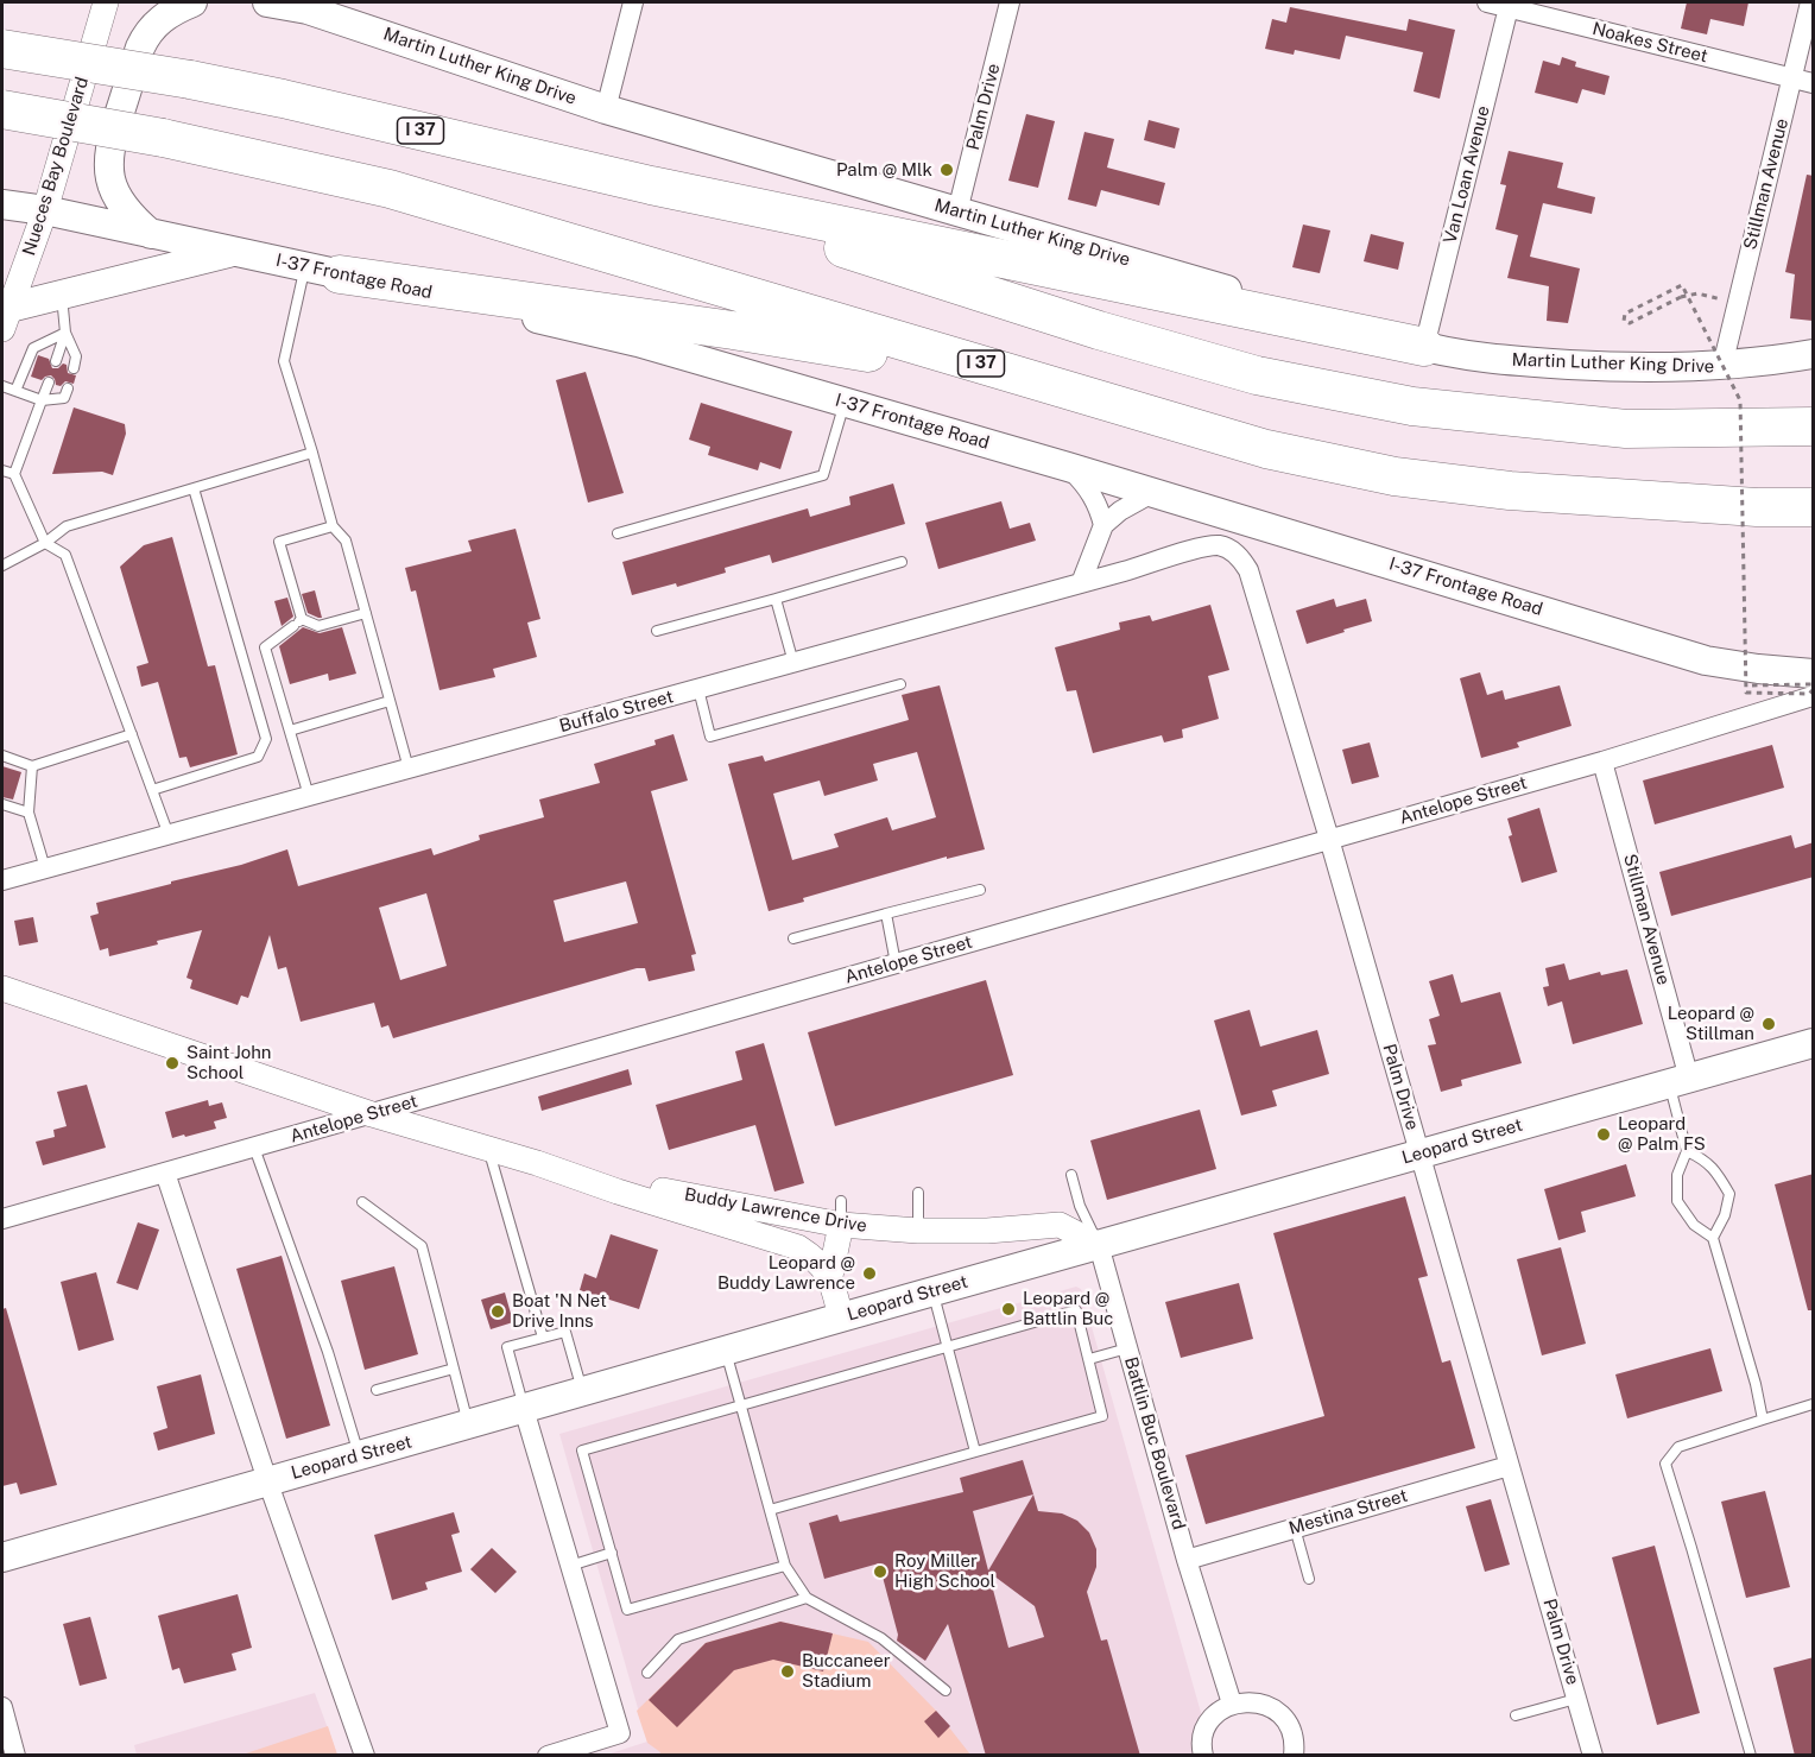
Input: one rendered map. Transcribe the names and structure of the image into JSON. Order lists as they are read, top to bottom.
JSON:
{
  "streets": {
    "highway": ["I 37"],
    "main road": ["Martin Luther King Drive", "I-37 Frontage Road", "Leopard Street"],
    "street": [
      "Noakes Street",
      "Palm Drive",
      "Nueces Bay Boulevard",
      "Van Loan Avenue",
      "Stillman Avenue",
      "Buffalo Street",
      "Antelope Street",
      "Buddy Lawrence Drive",
      "Battlin Buc Boulevard",
      "Mestina Street"
    ]
  },
  "crossings": [
    ["Noakes Street", "Van Loan Avenue"],
    ["Noakes Street", "Stillman Avenue"],
    ["Martin Luther King Drive", "Palm Drive"],
    ["Martin Luther King Drive", "Van Loan Avenue"],
    ["Martin Luther King Drive", "Stillman Avenue"],
    ["Palm Drive", "Buffalo Street"],
    ["Palm Drive", "Antelope Street"],
    ["Palm Drive", "Leopard Street"],
    ["Palm Drive", "Mestina Street"],
    ["Nueces Bay Boulevard", "I-37 Frontage Road"],
    ["Stillman Avenue", "Antelope Street"],
    ["Stillman Avenue", "Leopard Street"],
    ["Antelope Street", "Buddy Lawrence Drive"],
    ["Leopard Street", "Buddy Lawrence Drive"],
    ["Leopard Street", "Battlin Buc Boulevard"],
    ["Buddy Lawrence Drive", "Battlin Buc Boulevard"],
    ["Battlin Buc Boulevard", "Mestina Street"]
  ],
  "places": [
    "Palm @ Mlk",
    "Leopard @ Stillman",
    "Saint John School",
    "Leopard @ Palm FS",
    "Leopard @ Buddy Lawrence",
    "Leopard @ Battlin Buc",
    "Boat 'N Net Drive Inns",
    "Roy Miller High School",
    "Buccaneer Stadium"
  ]
}
